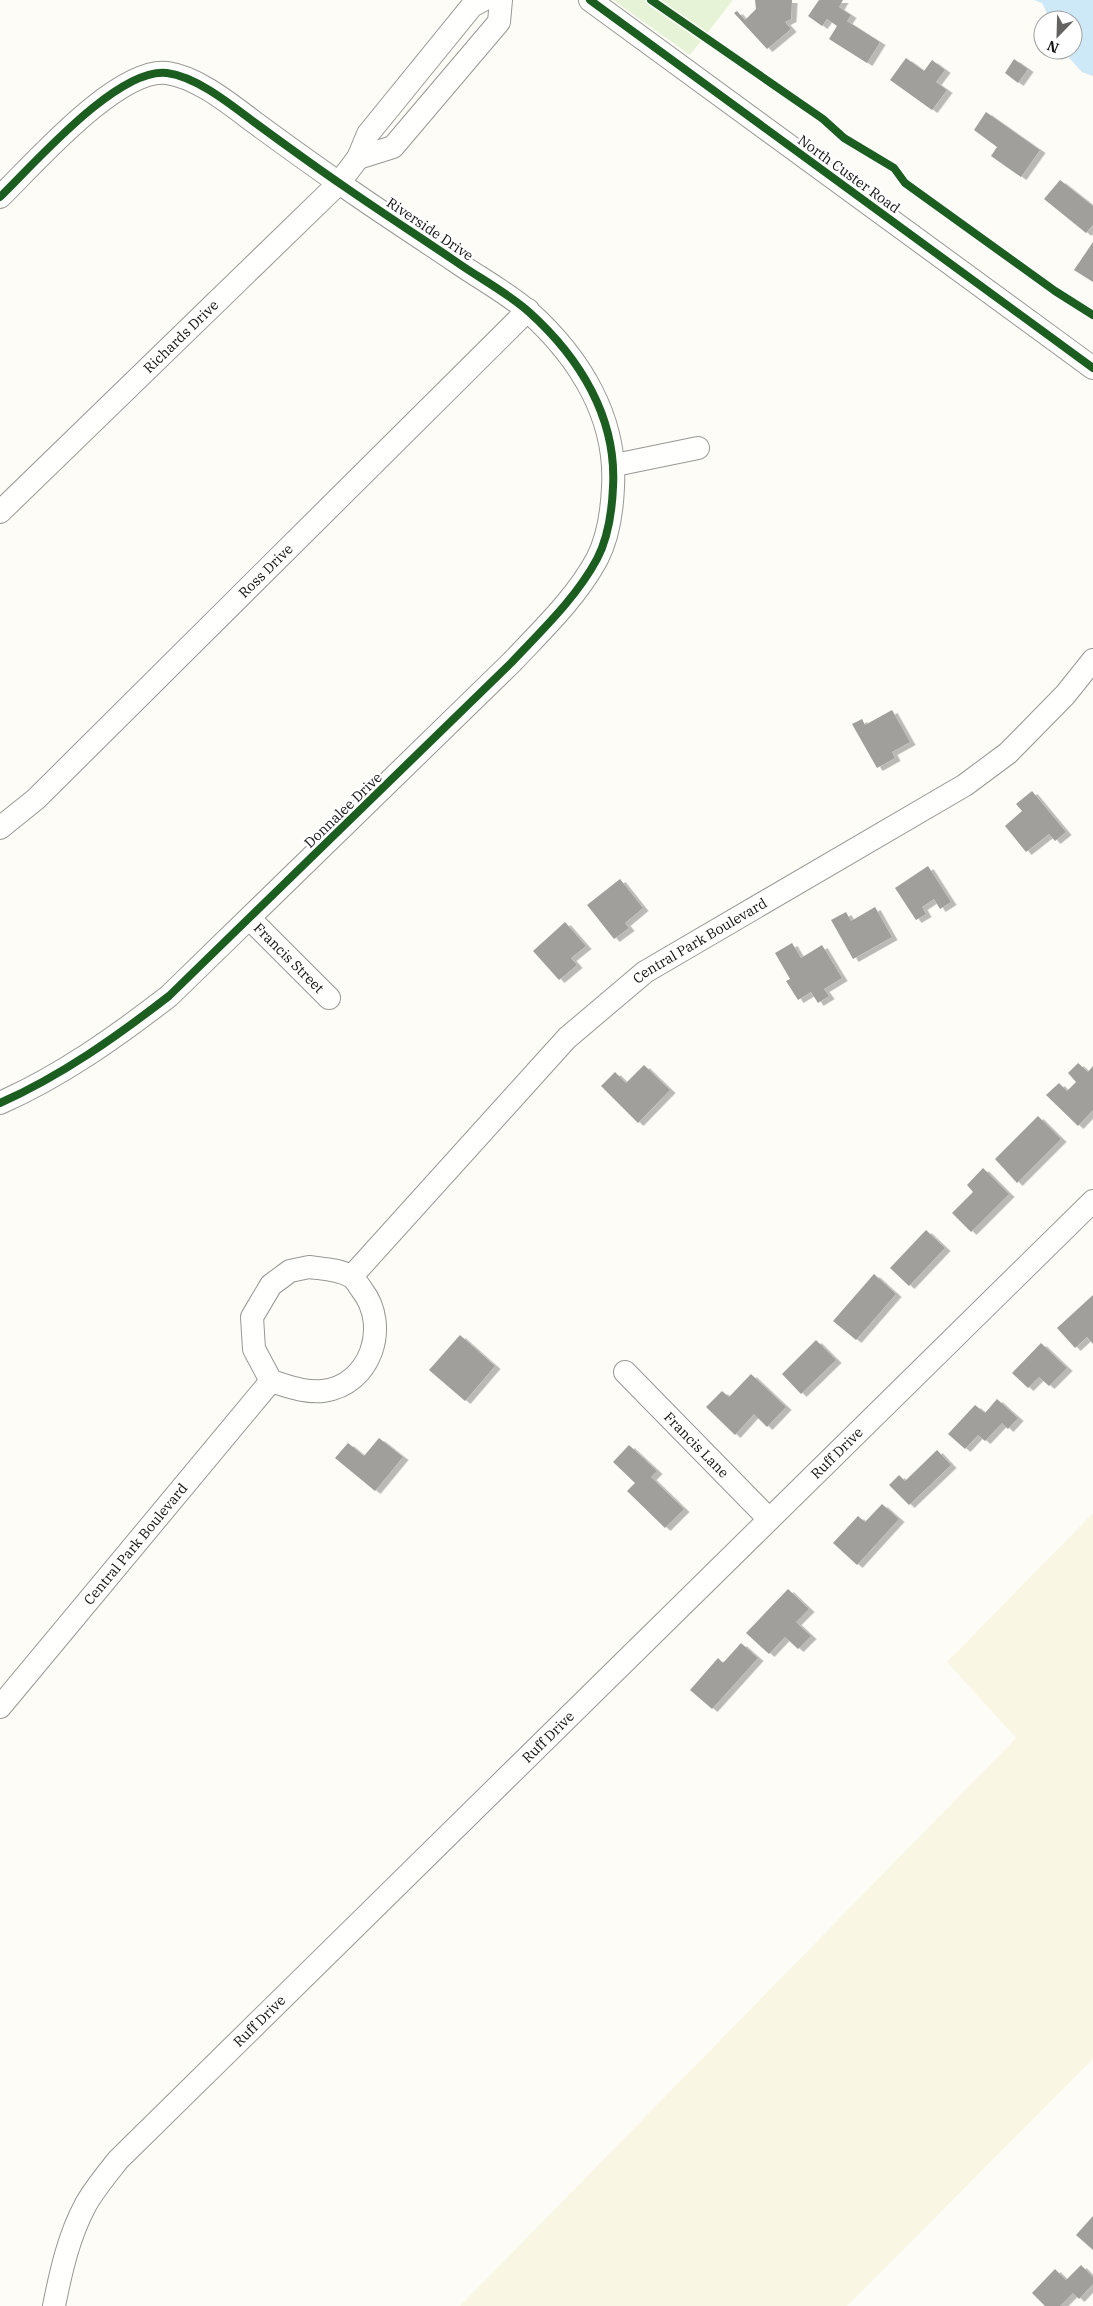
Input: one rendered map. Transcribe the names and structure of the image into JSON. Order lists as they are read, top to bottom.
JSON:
{
  "streets": {
    "street": [
      "North Custer Road",
      "Riverside Drive",
      "Richards Drive",
      "Ross Drive",
      "Donnalee Drive",
      "Central Park Boulevard",
      "Francis Street",
      "Francis Lane",
      "Ruff Drive"
    ]
  },
  "crossings": [
    ["Riverside Drive", "Richards Drive"],
    ["Riverside Drive", "Ross Drive"],
    ["Riverside Drive", "Donnalee Drive"],
    ["Donnalee Drive", "Francis Street"],
    ["Francis Lane", "Ruff Drive"]
  ],
  "north": "bottom left"
}
